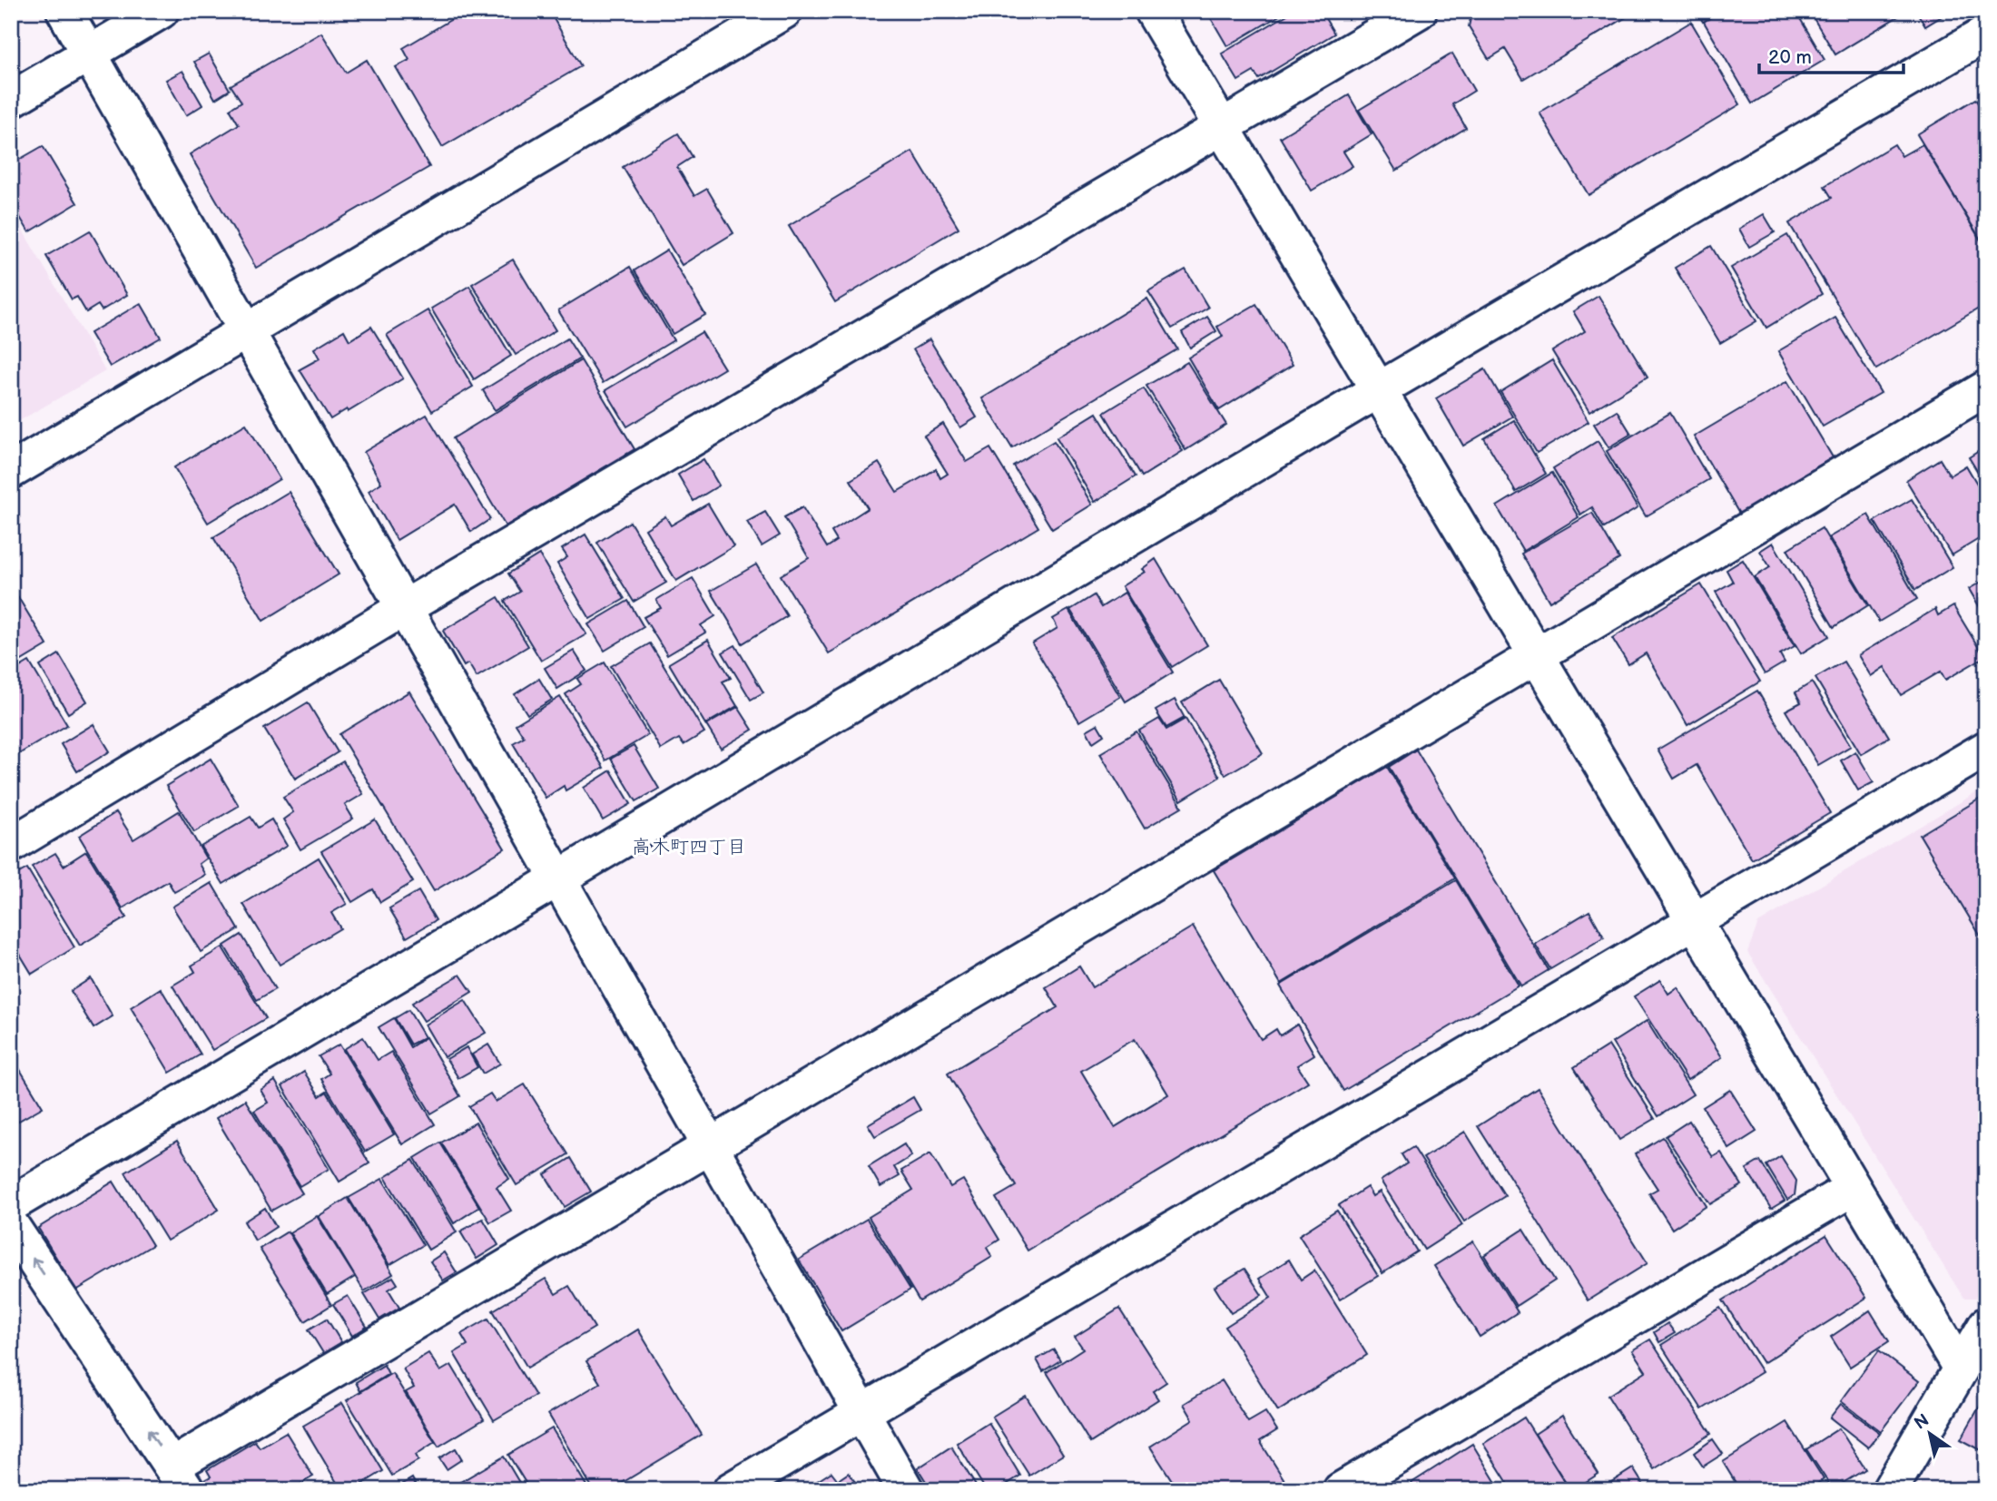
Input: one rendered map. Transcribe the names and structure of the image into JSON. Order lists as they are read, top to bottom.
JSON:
{
  "districts": ["高木町四丁目"],
  "scale_bar": "20 m",
  "north": "top left"
}
